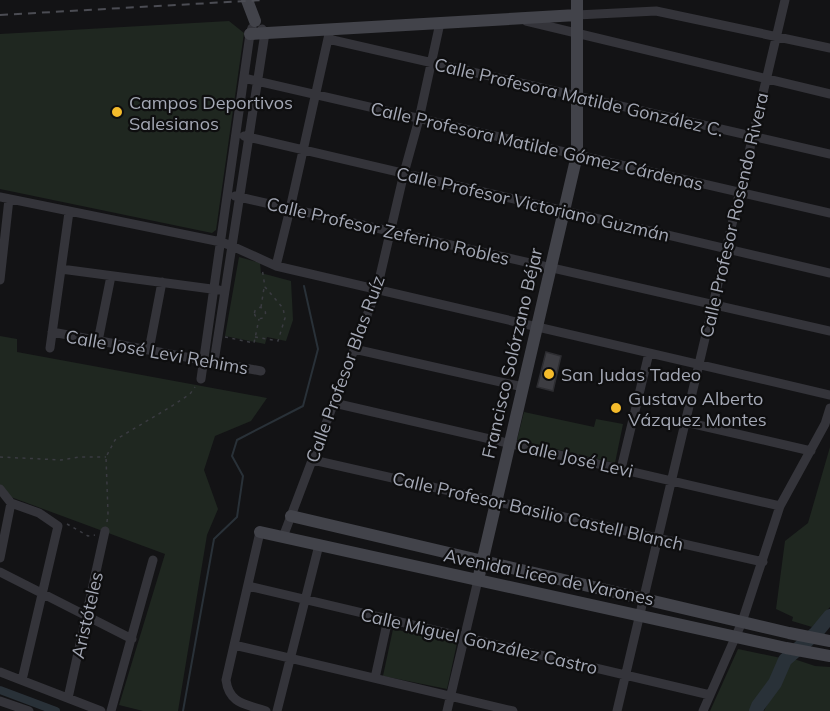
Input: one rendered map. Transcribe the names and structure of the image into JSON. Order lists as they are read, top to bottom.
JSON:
{
  "streets": {
    "street": [
      "Calle Profesora Matilde González C.",
      "Calle Profesora Matilde Gómez Cárdenas",
      "Calle Profesor Victoriano Guzmán",
      "Calle Profesor Rosendo Rivera",
      "Calle Profesor Zeferino Robles",
      "Calle José Levi Rehims",
      "Francisco Solórzano Béjar",
      "Calle Profesor Blas Ruíz",
      "Calle José Levi",
      "Calle Profesor Basilio Castell Blanch",
      "Avenida Liceo de Varones",
      "Aristóteles",
      "Calle Miguel González Castro"
    ]
  },
  "crossings": [
    ["Calle Profesora Matilde González C.", "Calle Profesor Rosendo Rivera"],
    ["Calle Profesora Matilde González C.", "Francisco Solórzano Béjar"],
    ["Calle Profesora Matilde González C.", "Calle Profesor Blas Ruíz"],
    ["Calle Profesora Matilde Gómez Cárdenas", "Calle Profesor Rosendo Rivera"],
    ["Calle Profesora Matilde Gómez Cárdenas", "Francisco Solórzano Béjar"],
    ["Calle Profesora Matilde Gómez Cárdenas", "Calle Profesor Blas Ruíz"],
    ["Calle Profesor Victoriano Guzmán", "Calle Profesor Rosendo Rivera"],
    ["Calle Profesor Victoriano Guzmán", "Francisco Solórzano Béjar"],
    ["Calle Profesor Victoriano Guzmán", "Calle Profesor Blas Ruíz"],
    ["Calle Profesor Rosendo Rivera", "Calle Profesor Zeferino Robles"],
    ["Calle Profesor Rosendo Rivera", "Calle José Levi"],
    ["Calle Profesor Rosendo Rivera", "Calle Profesor Basilio Castell Blanch"],
    ["Calle Profesor Rosendo Rivera", "Avenida Liceo de Varones"],
    ["Calle Profesor Rosendo Rivera", "Calle Miguel González Castro"],
    ["Calle Profesor Zeferino Robles", "Francisco Solórzano Béjar"],
    ["Calle Profesor Zeferino Robles", "Calle Profesor Blas Ruíz"],
    ["Francisco Solórzano Béjar", "Calle José Levi"],
    ["Francisco Solórzano Béjar", "Calle Profesor Basilio Castell Blanch"],
    ["Francisco Solórzano Béjar", "Avenida Liceo de Varones"],
    ["Francisco Solórzano Béjar", "Calle Miguel González Castro"],
    ["Calle Profesor Blas Ruíz", "Calle José Levi"],
    ["Calle Profesor Blas Ruíz", "Calle Profesor Basilio Castell Blanch"],
    ["Calle Profesor Blas Ruíz", "Avenida Liceo de Varones"]
  ],
  "places": ["Campos Deportivos Salesianos", "San Judas Tadeo", "Gustavo Alberto Vázquez Montes"]
}
